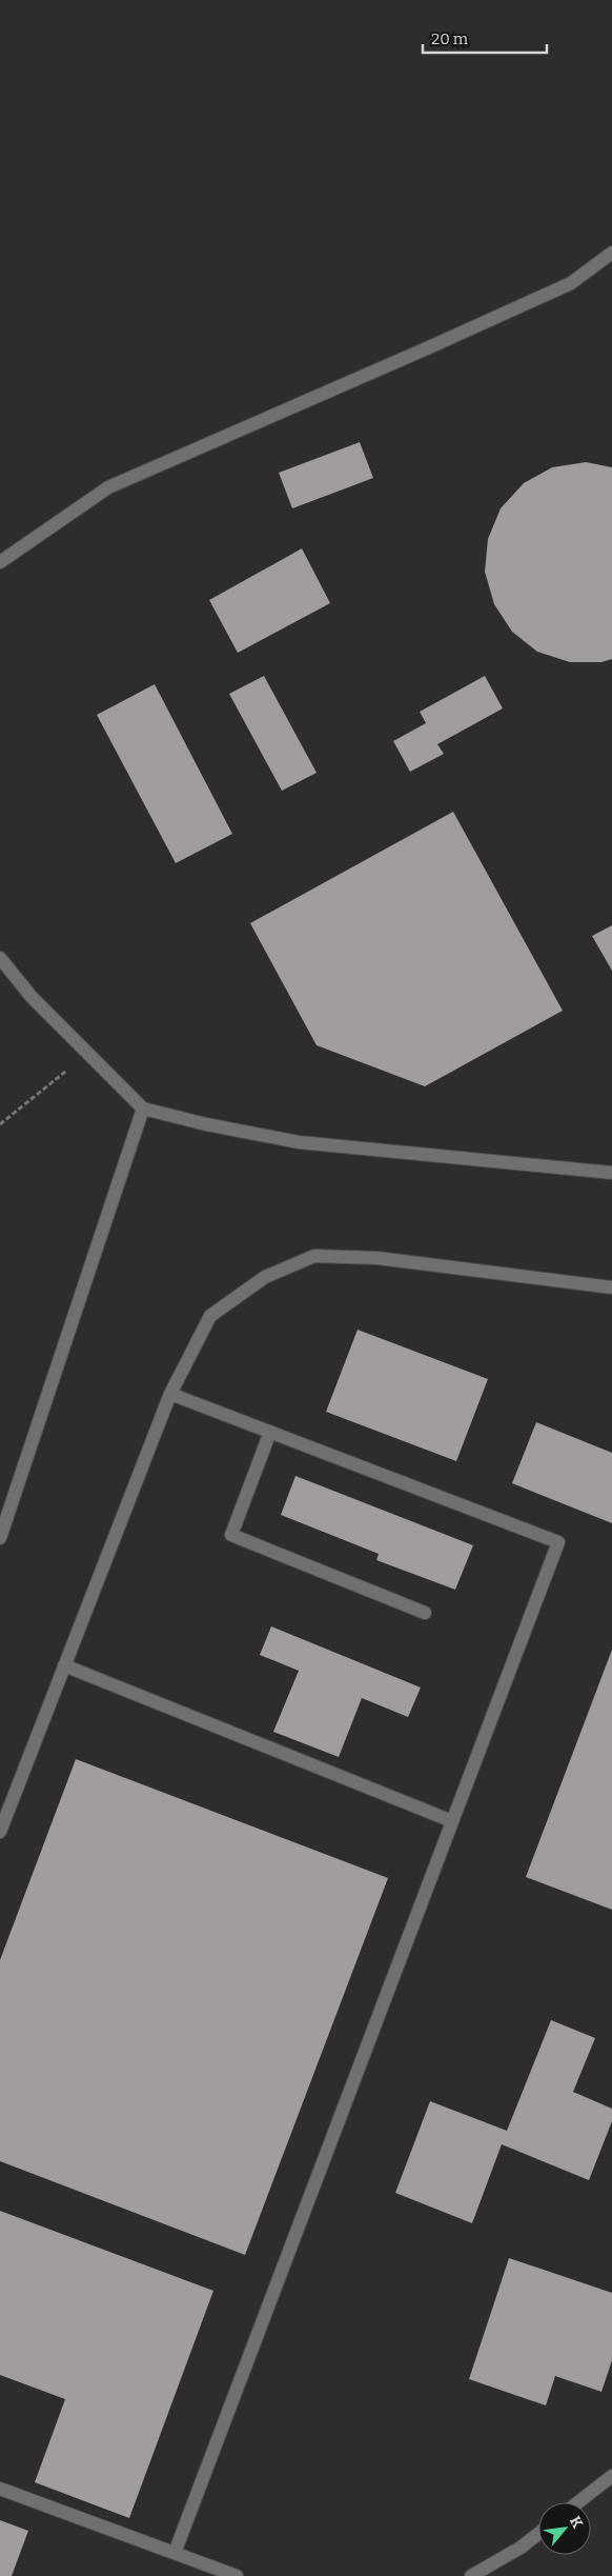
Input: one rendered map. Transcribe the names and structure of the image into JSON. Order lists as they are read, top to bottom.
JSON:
{
  "scale_bar": "20 m",
  "north": "top right"
}
